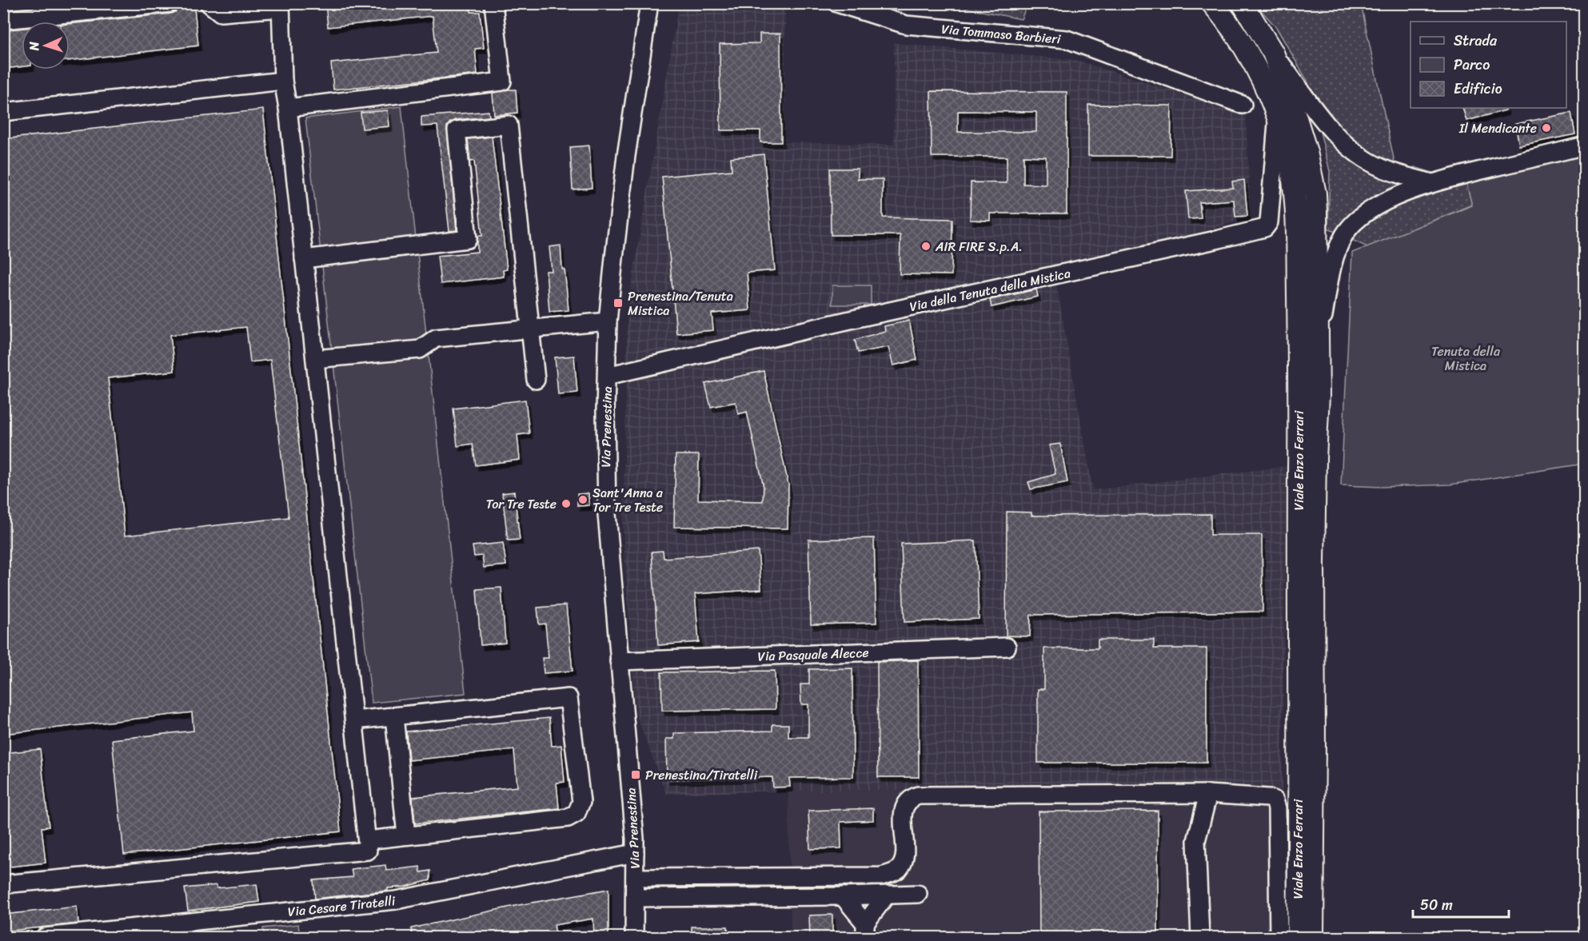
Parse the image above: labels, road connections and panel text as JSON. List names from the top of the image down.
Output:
{
  "streets": {
    "main road": ["Viale Enzo Ferrari"],
    "street": [
      "Via Tommaso Barbieri",
      "Via della Tenuta della Mistica",
      "Via Prenestina",
      "Via Pasquale Alecce",
      "Via Cesare Tiratelli"
    ]
  },
  "crossings": [
    ["Via della Tenuta della Mistica", "Via Prenestina"],
    ["Via della Tenuta della Mistica", "Viale Enzo Ferrari"],
    ["Via Prenestina", "Via Pasquale Alecce"],
    ["Via Prenestina", "Via Cesare Tiratelli"]
  ],
  "parks": ["Tenuta della Mistica"],
  "places": {
    "other": [
      "Il Mendicante",
      "AIR FIRE S.p.A.",
      "Sant'Anna a Tor Tre Teste",
      "Tor Tre Teste"
    ],
    "transit": ["Prenestina/Tenuta Mistica", "Prenestina/Tiratelli"]
  },
  "legend": ["Strada", "Parco", "Edificio"],
  "scale_bar": "50 m",
  "north": "left"
}
